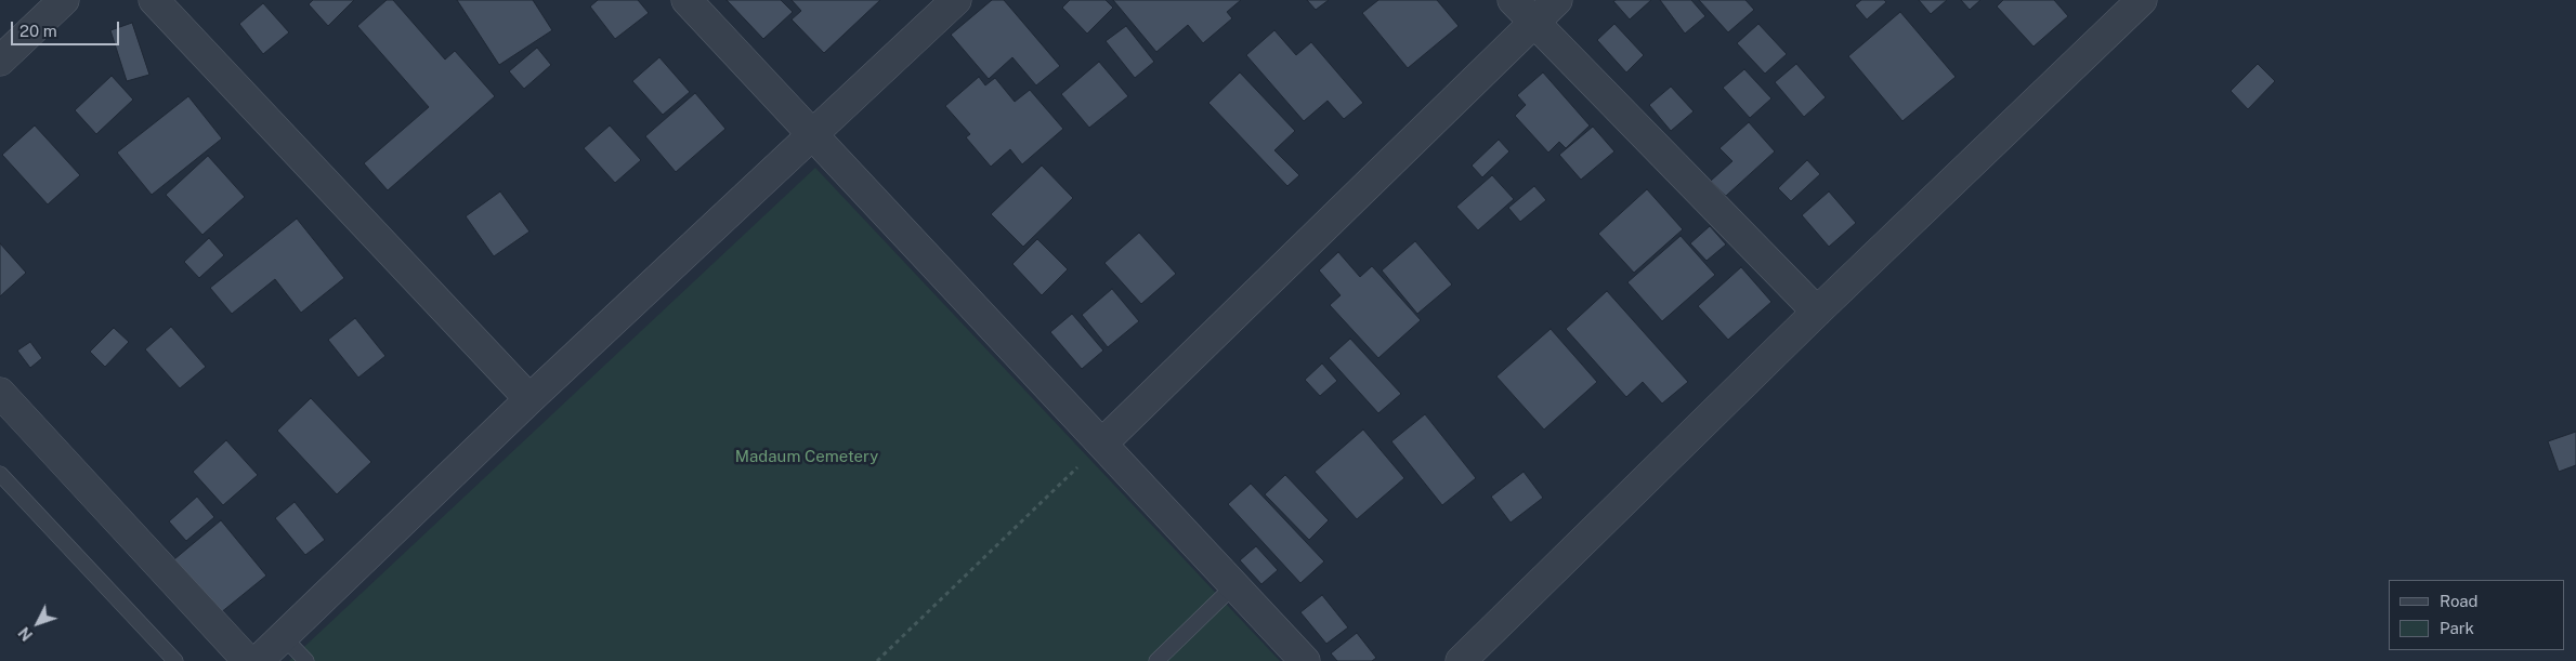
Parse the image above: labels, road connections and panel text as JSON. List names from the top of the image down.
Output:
{
  "parks": ["Madaum Cemetery"],
  "legend": ["Road", "Park"],
  "scale_bar": "20 m",
  "north": "bottom left"
}
